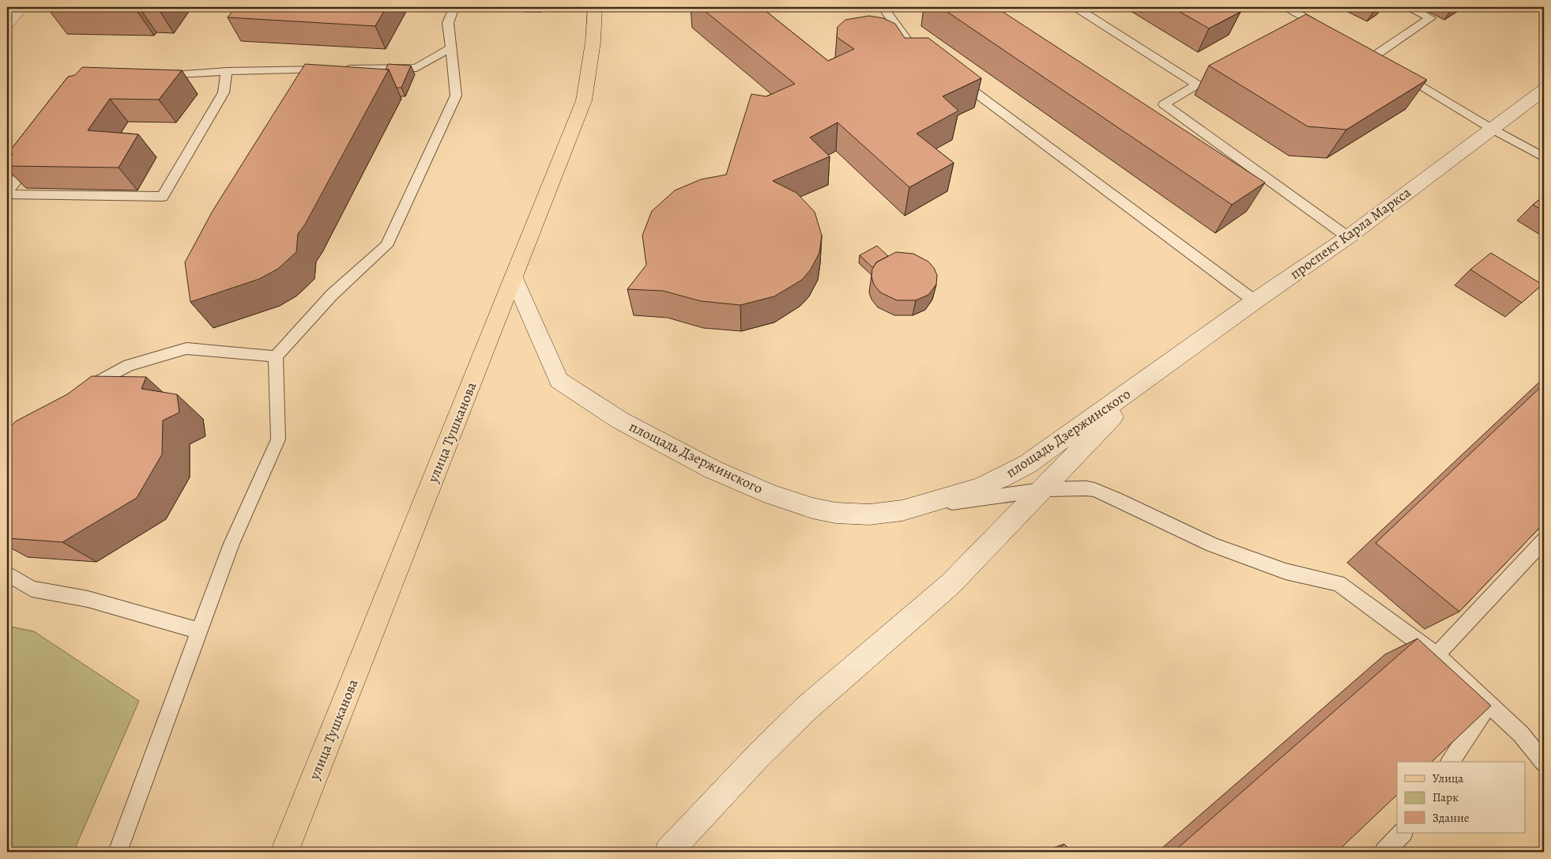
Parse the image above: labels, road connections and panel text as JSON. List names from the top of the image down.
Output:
{
  "streets": {
    "main road": ["проспект Карла Маркса", "улица Тушканова", "площадь Дзержинского"]
  },
  "crossings": [
    ["проспект Карла Маркса", "площадь Дзержинского"],
    ["улица Тушканова", "площадь Дзержинского"]
  ],
  "legend": ["Улица", "Парк", "Здание"]
}
